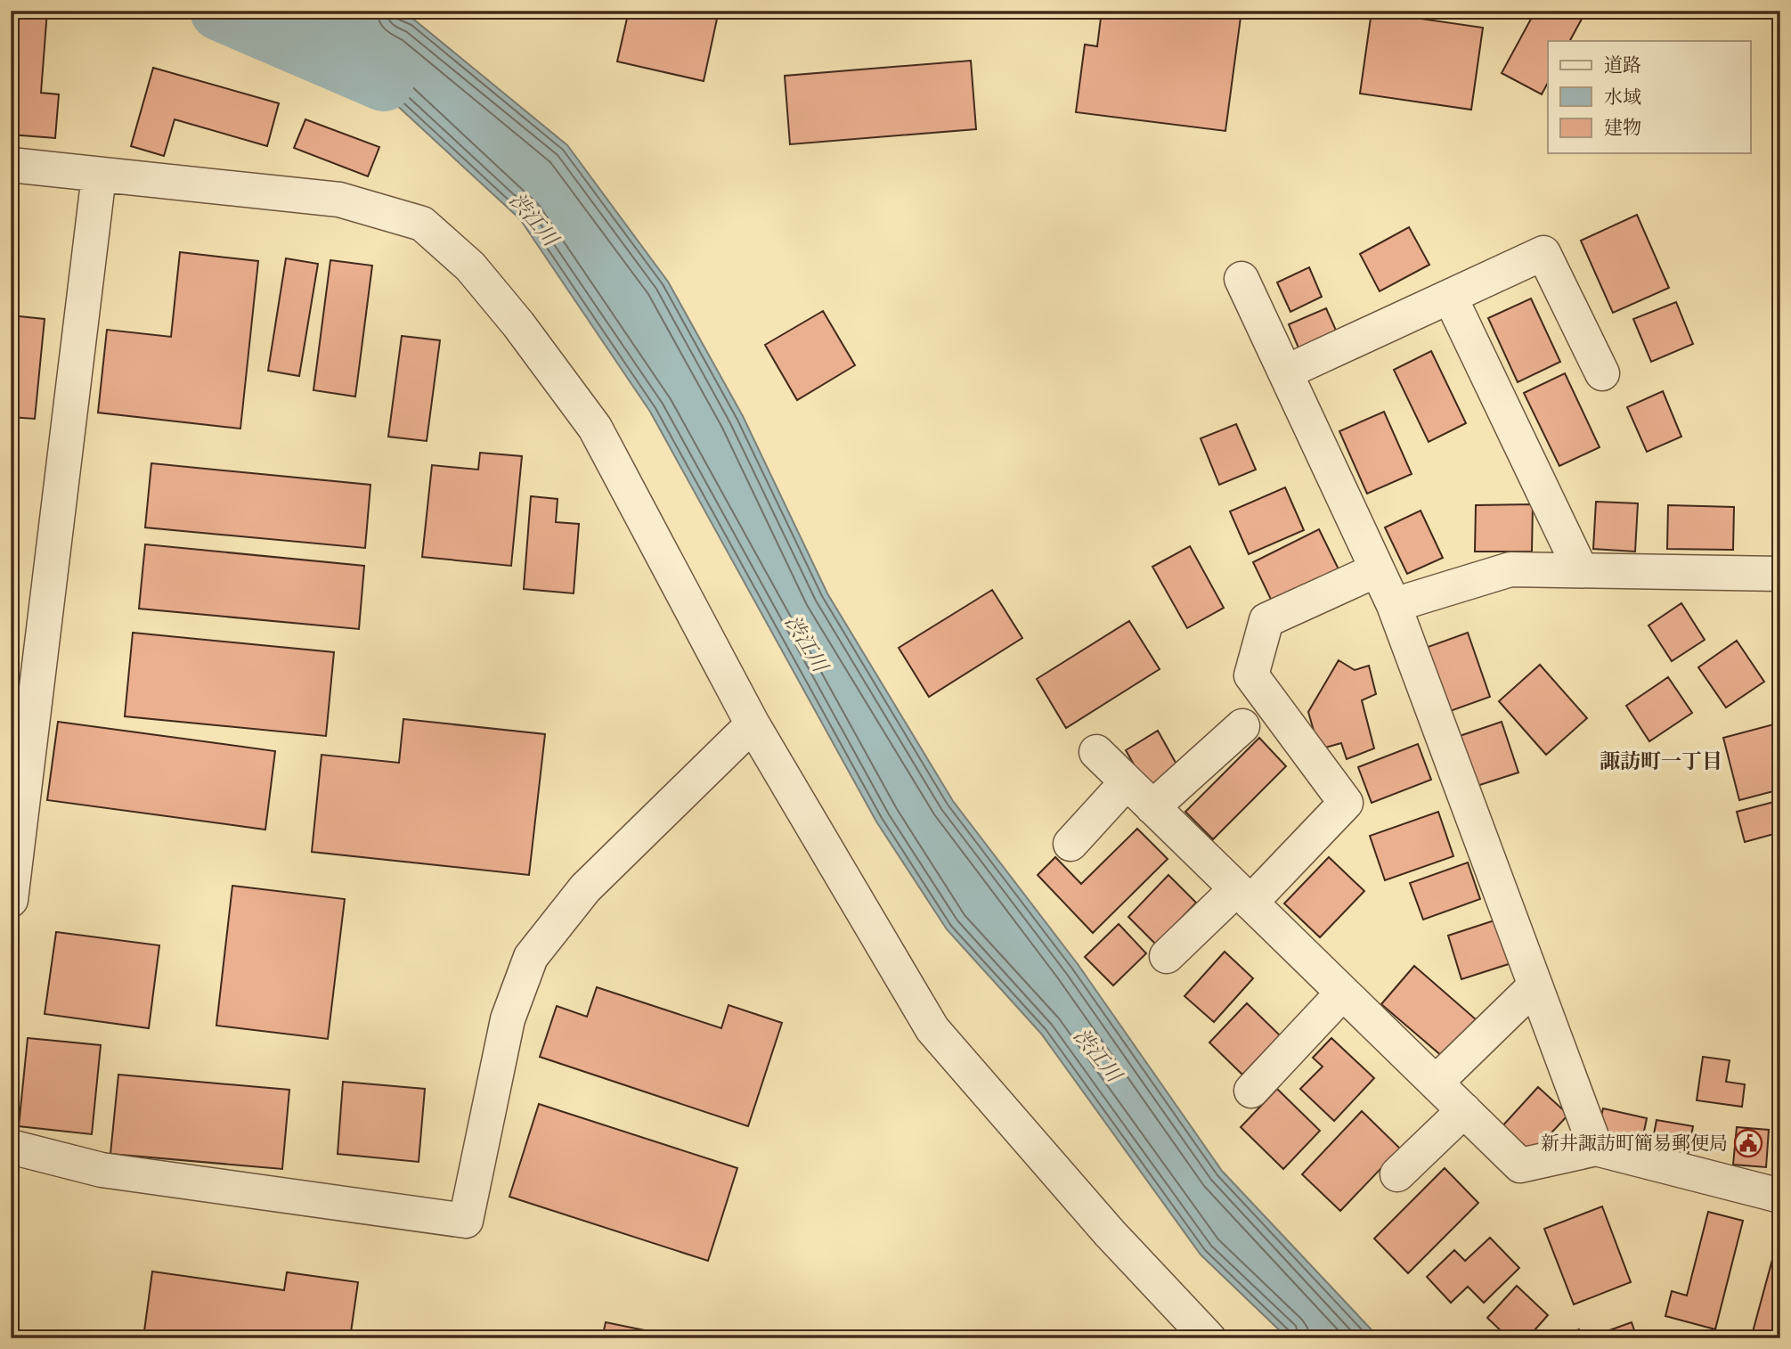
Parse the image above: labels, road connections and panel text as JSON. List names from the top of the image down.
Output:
{
  "districts": ["諏訪町一丁目"],
  "water": ["渋江川"],
  "places": {
    "public building": ["新井諏訪町簡易郵便局"]
  },
  "legend": ["道路", "水域", "建物"]
}
